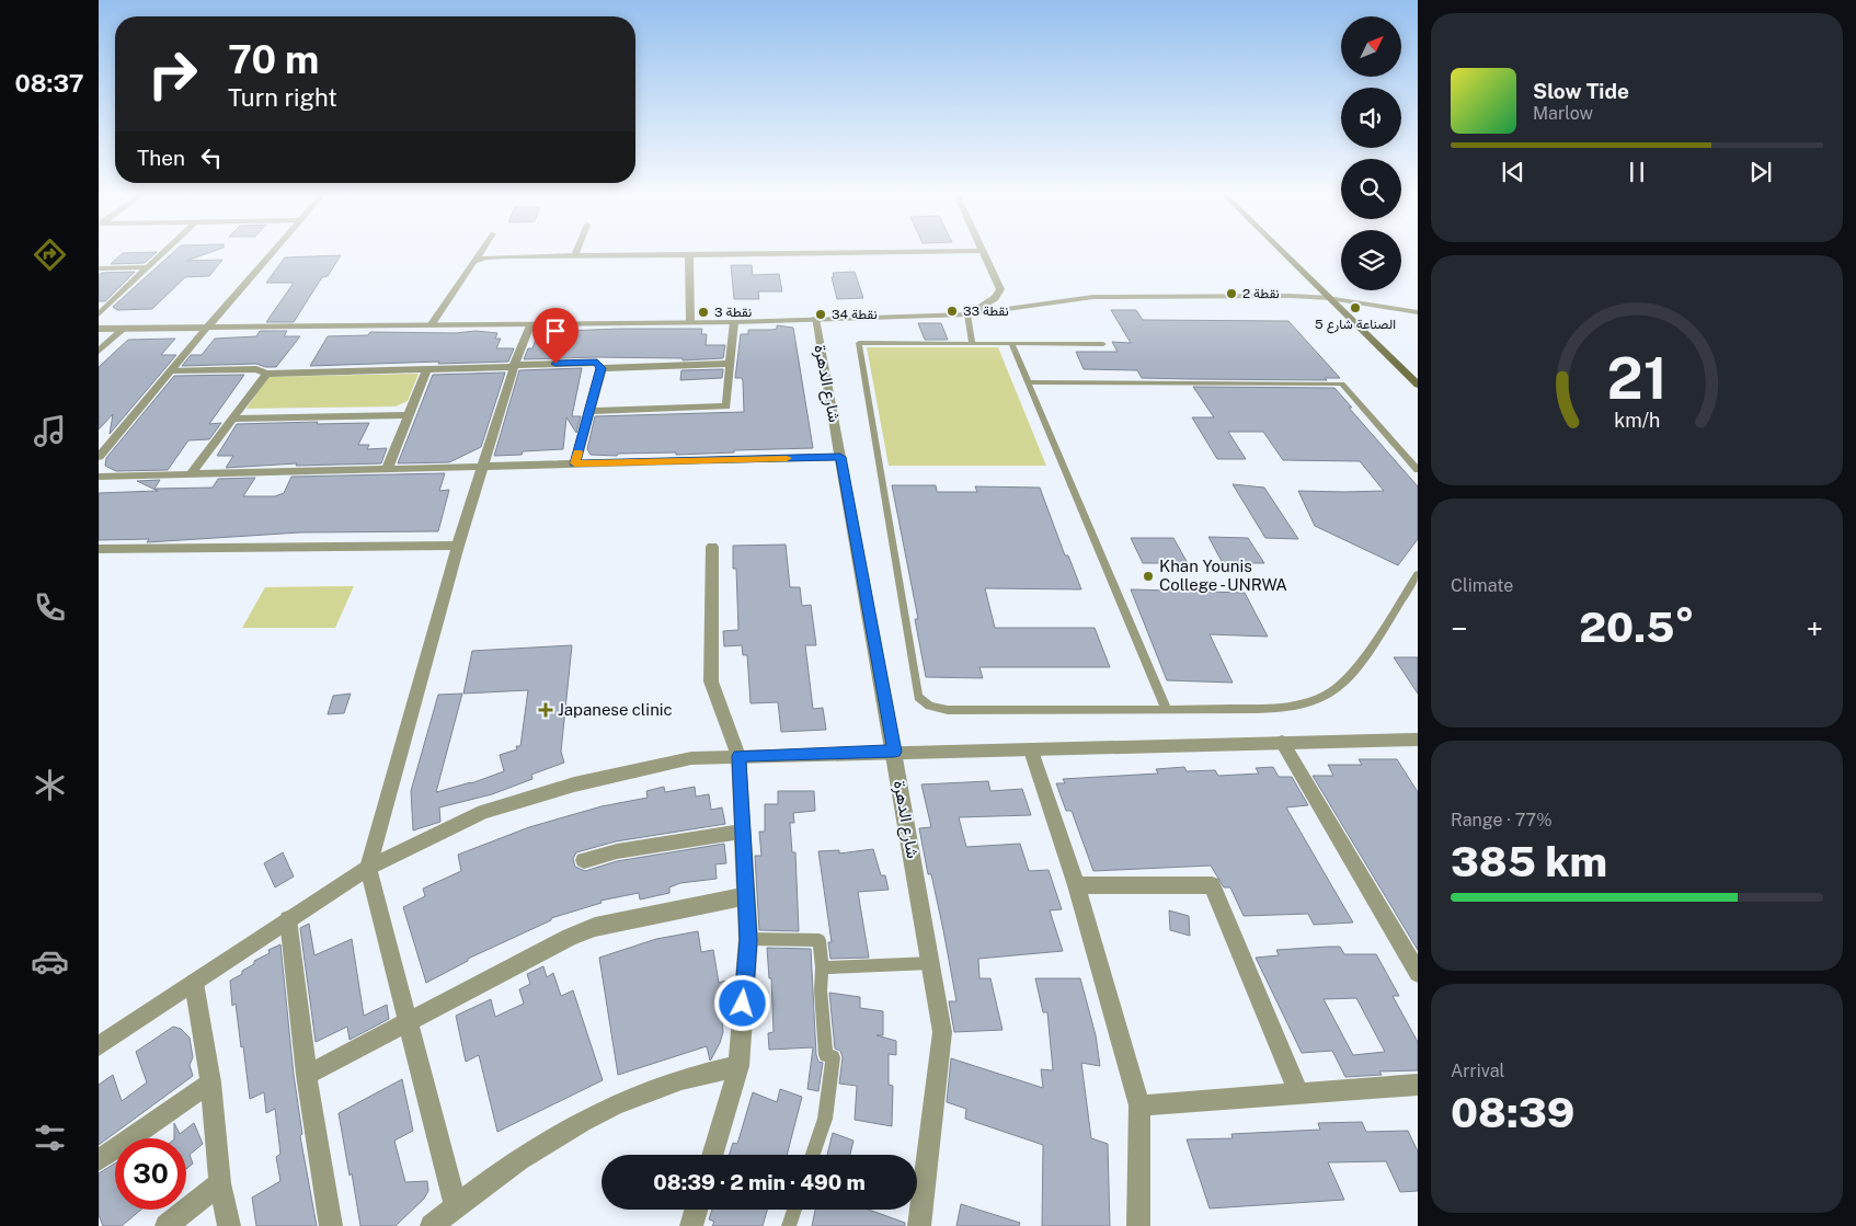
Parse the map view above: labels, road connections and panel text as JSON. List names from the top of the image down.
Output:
{
  "streets": {
    "street": ["شارع الدهرة"]
  },
  "places": {
    "other": [
      "نقطة 2",
      "الصناعة شارع 5",
      "نقطة 33",
      "نقطة 3",
      "نقطة 34",
      "Khan Younis College - UNRWA"
    ],
    "health": ["Japanese clinic"]
  },
  "north": "top right",
  "page": {
    "tabs": "08:37",
    "turn": ["70 m", "Turn right"],
    "song": ["Slow Tide", "Marlow"],
    "then": "Then",
    "tile": [
      "Climate",
      ["Range · 77%", "385 km"],
      ["Arrival", "08:39"]
    ],
    "heat": ["−", "20.5°", "+"],
    "limit": "30",
    "trip": "08:39 · 2 min · 490 m",
    "gauge": ["21", "km/h"]
  }
}
